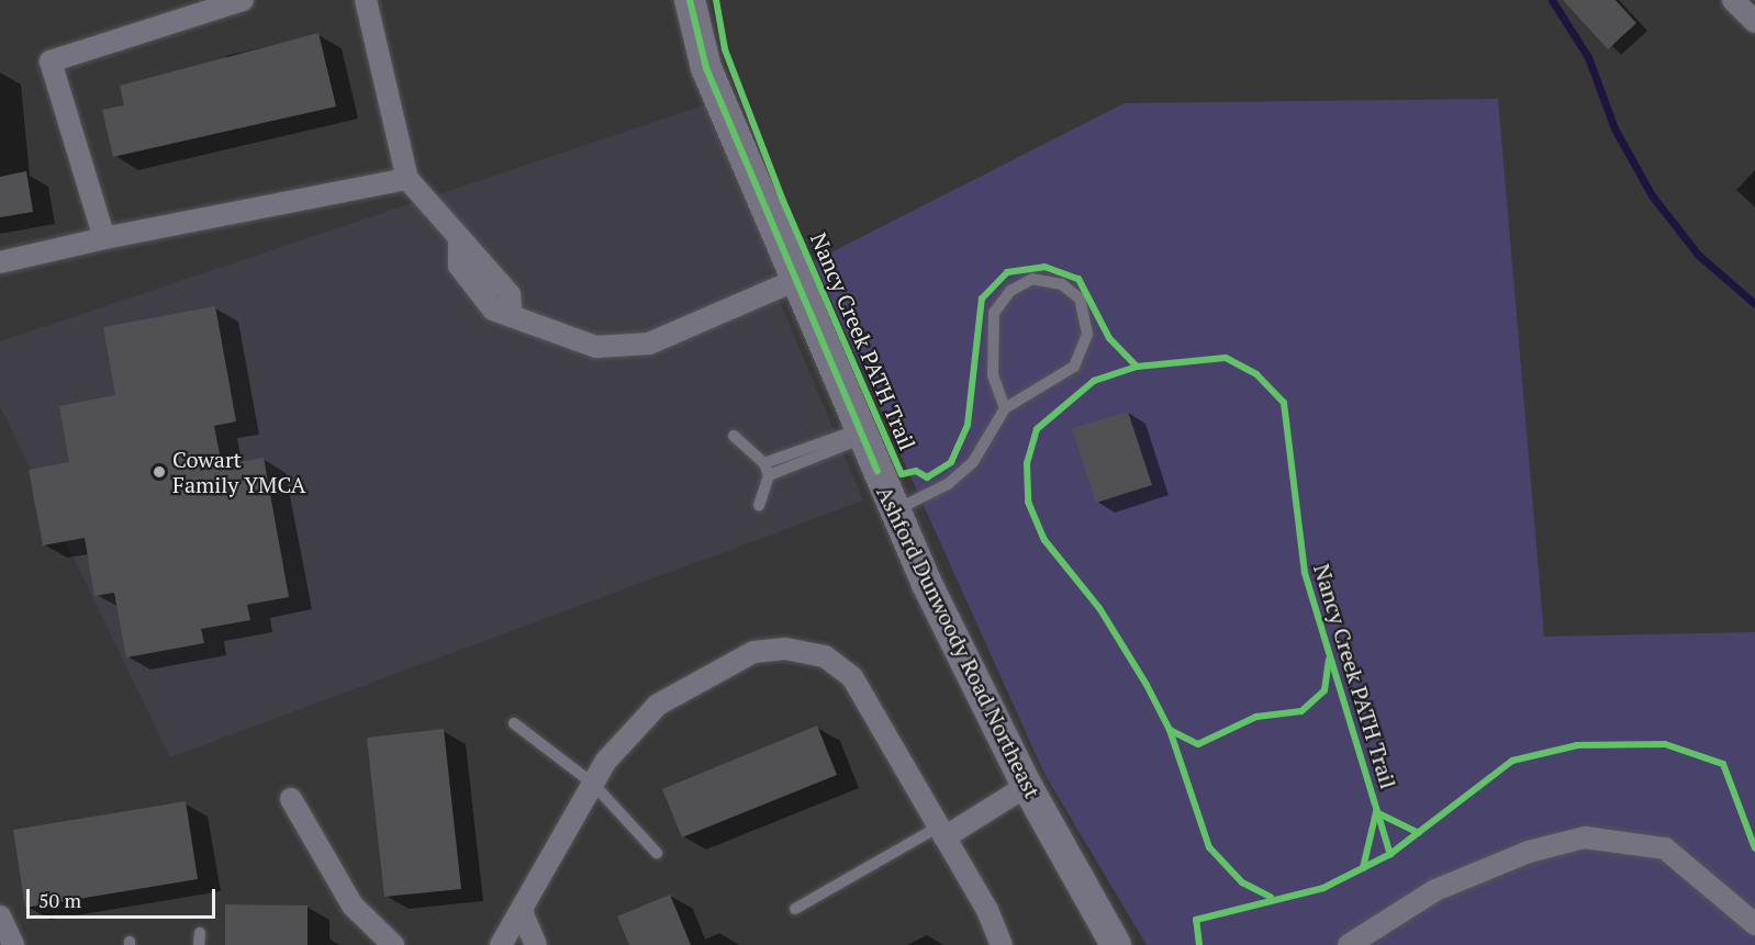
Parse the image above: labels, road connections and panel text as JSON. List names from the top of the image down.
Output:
{
  "streets": {
    "main road": ["Ashford Dunwoody Road Northeast"],
    "cycle path": ["Nancy Creek PATH Trail"]
  },
  "places": ["Cowart Family YMCA"],
  "scale_bar": "50 m"
}
